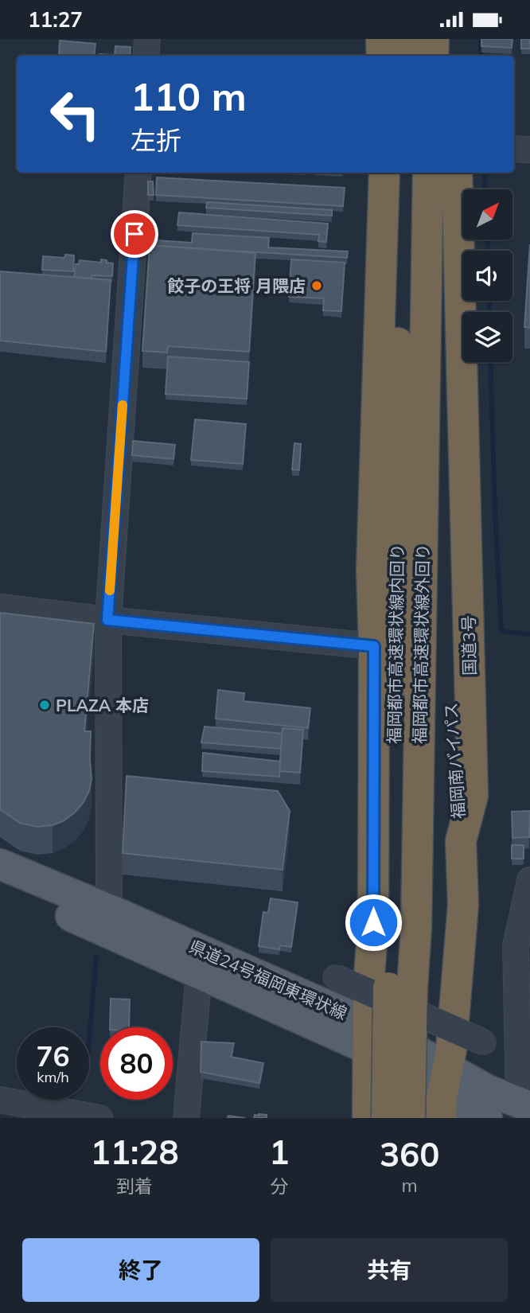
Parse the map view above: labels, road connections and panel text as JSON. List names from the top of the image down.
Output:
{
  "streets": {
    "highway": [
      "福岡都市高速環状線内回り",
      "福岡都市高速環状線外回り",
      "国道3号",
      "福岡南バイパス"
    ],
    "main road": ["県道24号福岡東環状線"]
  },
  "crossings": [
    ["国道3号", "福岡南バイパス"],
    ["国道3号", "県道24号福岡東環状線"]
  ],
  "places": ["餃子の王将 月隈店", "PLAZA 本店"],
  "north": "top right",
  "page": {
    "status": "11:27",
    "turn": ["110 m", "左折"],
    "speed": "76 km/h",
    "limit": "80",
    "eta": [
      "11:28",
      "到着",
      "1",
      "分",
      "360",
      "m"
    ],
    "buttons": ["終了", "共有"]
  }
}
